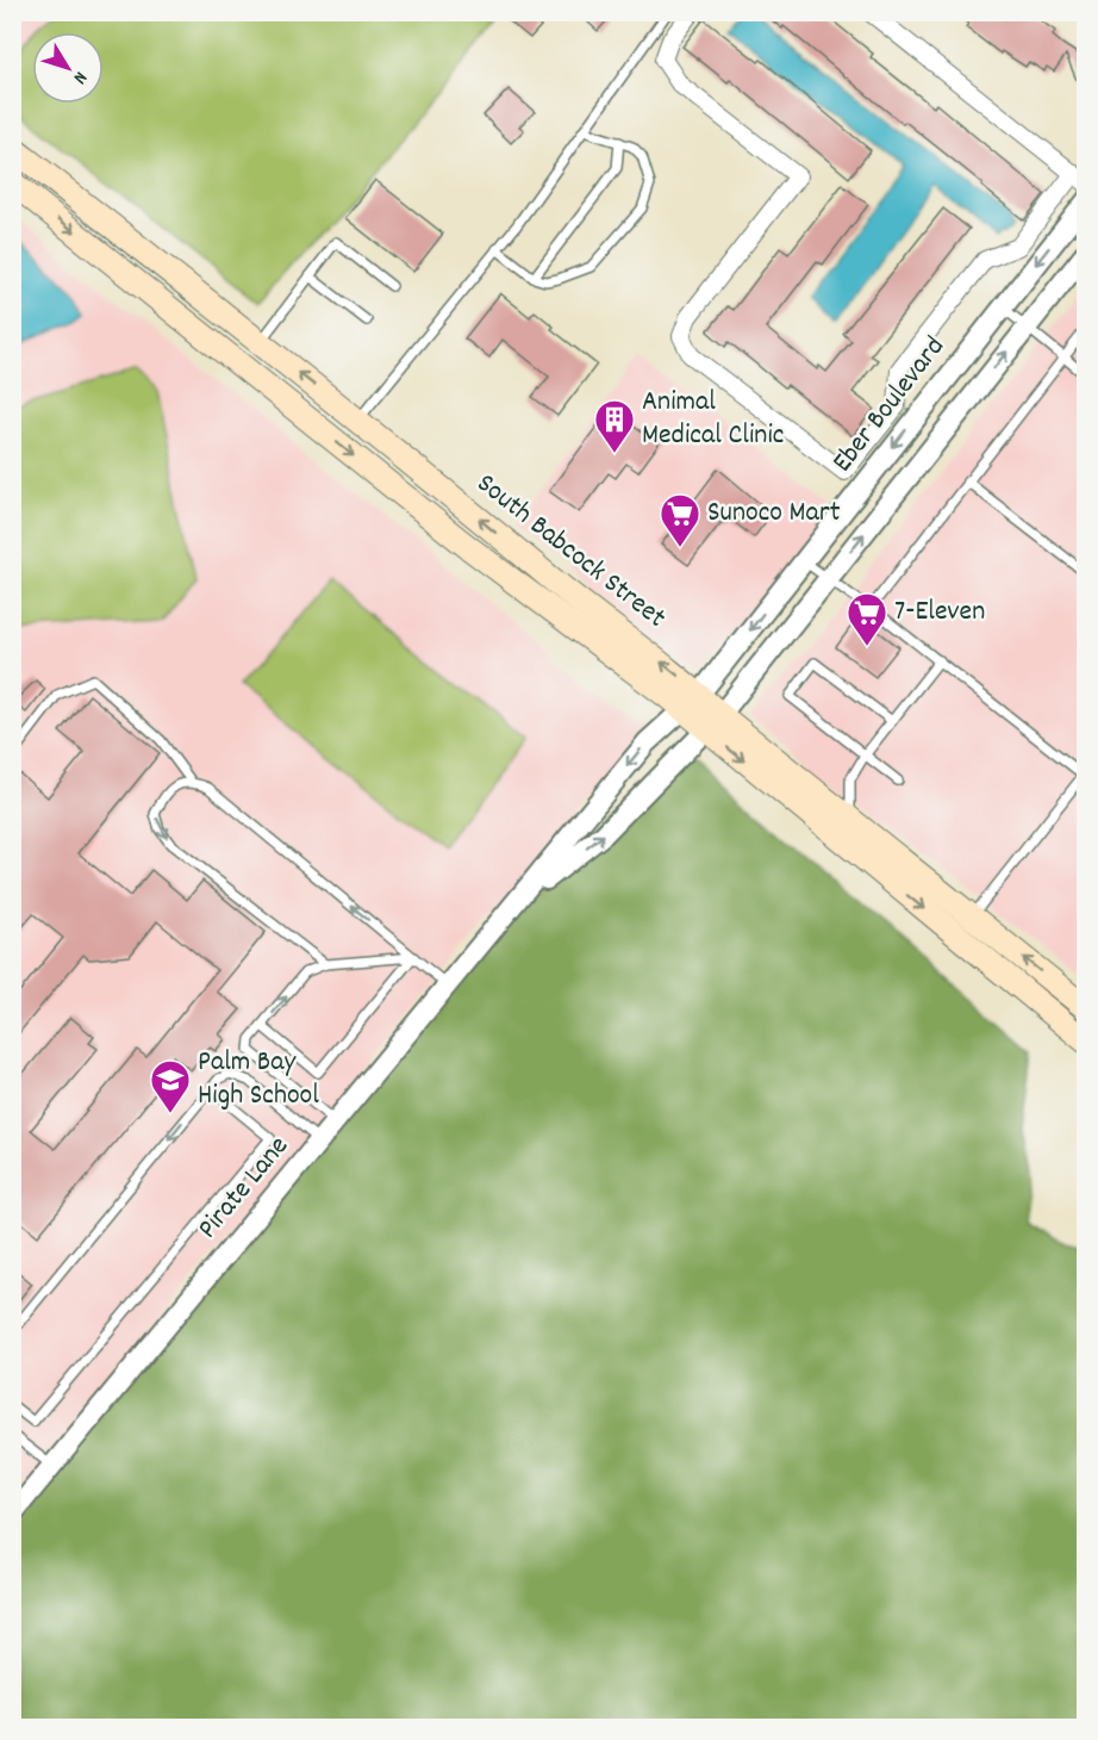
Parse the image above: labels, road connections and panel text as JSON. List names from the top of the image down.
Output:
{
  "streets": {
    "main road": ["South Babcock Street"],
    "street": ["Eber Boulevard", "Pirate Lane"]
  },
  "crossings": [
    ["Eber Boulevard", "South Babcock Street"],
    ["Eber Boulevard", "Pirate Lane"],
    ["South Babcock Street", "Pirate Lane"]
  ],
  "places": {
    "building": ["Animal Medical Clinic"],
    "supermarket": ["Sunoco Mart", "7-Eleven"],
    "school or university": ["Palm Bay High School"]
  },
  "north": "bottom right"
}
